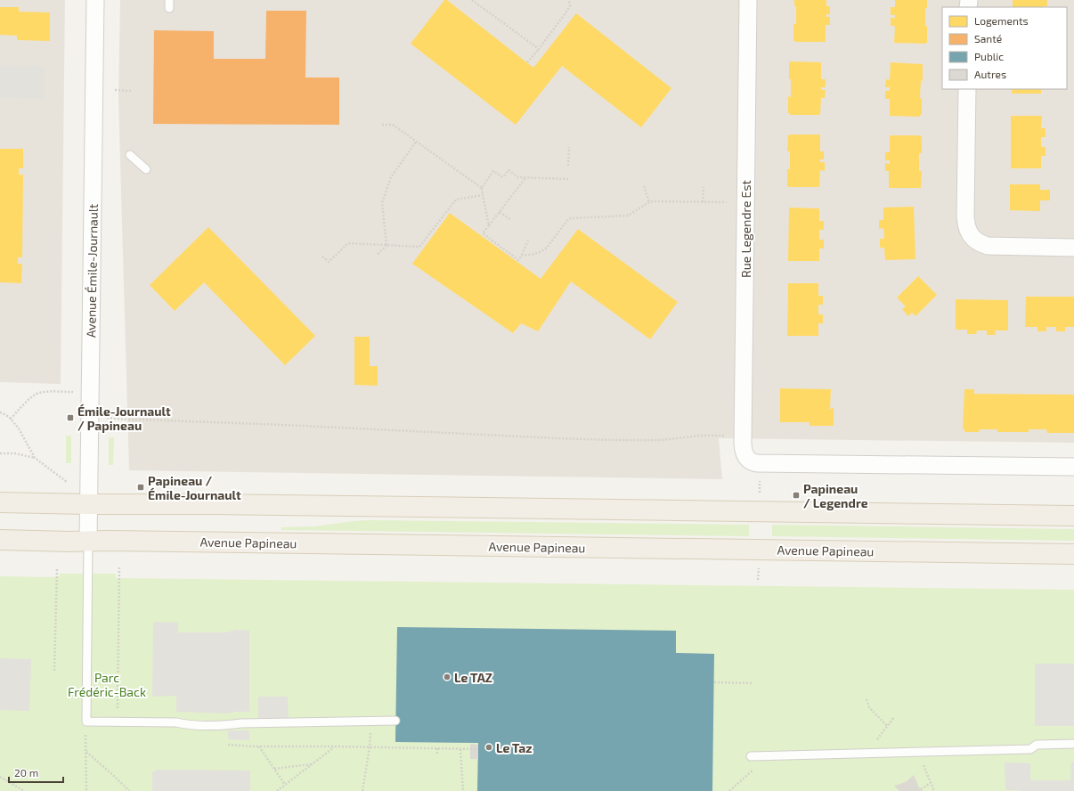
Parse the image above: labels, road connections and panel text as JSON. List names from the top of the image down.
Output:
{
  "streets": {
    "main road": ["Avenue Papineau"],
    "street": ["Rue Legendre Est", "Avenue Émile-Journault"]
  },
  "crossings": [
    ["Avenue Émile-Journault", "Avenue Papineau"]
  ],
  "parks": ["Parc Frédéric-Back"],
  "places": {
    "transit": ["Émile-Journault / Papineau", "Papineau / Émile-Journault", "Papineau / Legendre"],
    "other": ["Le TAZ", "Le Taz"]
  },
  "legend": [
    "Logements",
    "Santé",
    "Public",
    "Autres"
  ],
  "scale_bar": "20 m"
}
